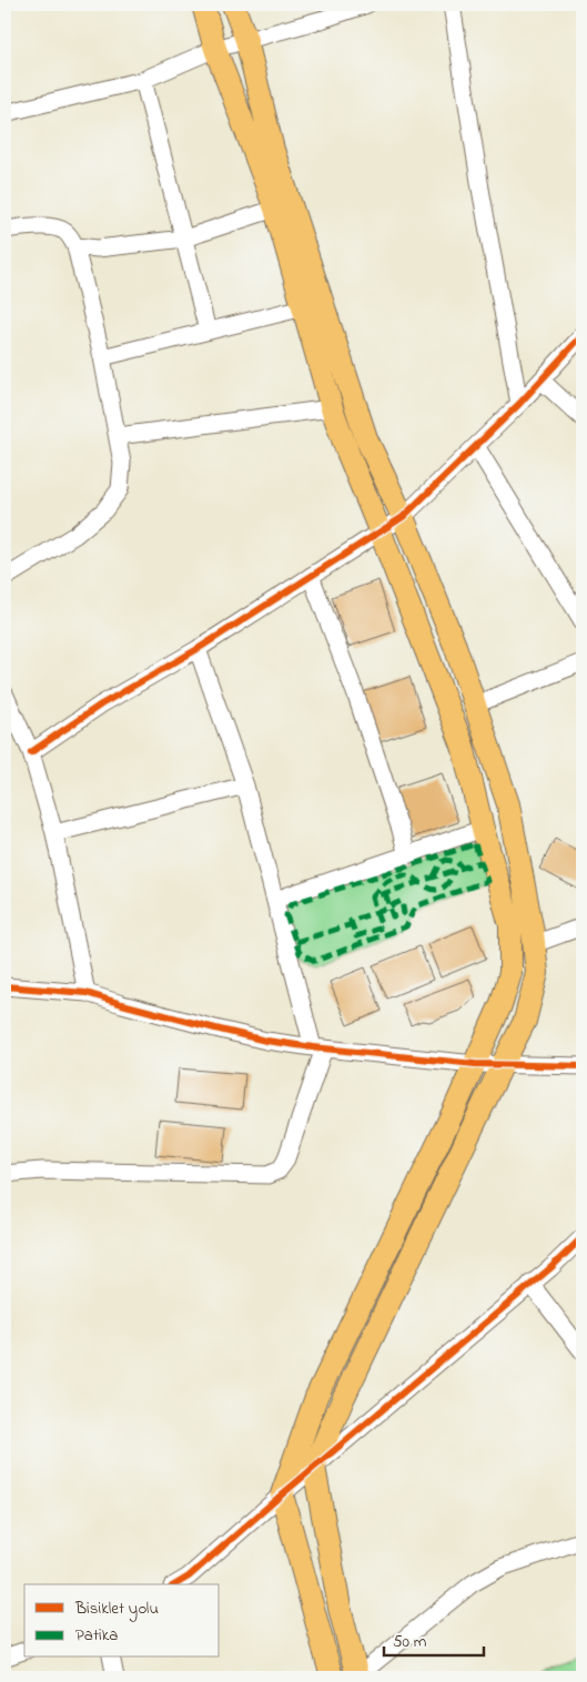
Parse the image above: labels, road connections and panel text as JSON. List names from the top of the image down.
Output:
{
  "legend": ["Bisiklet yolu", "Patika"],
  "scale_bar": "50 m"
}
